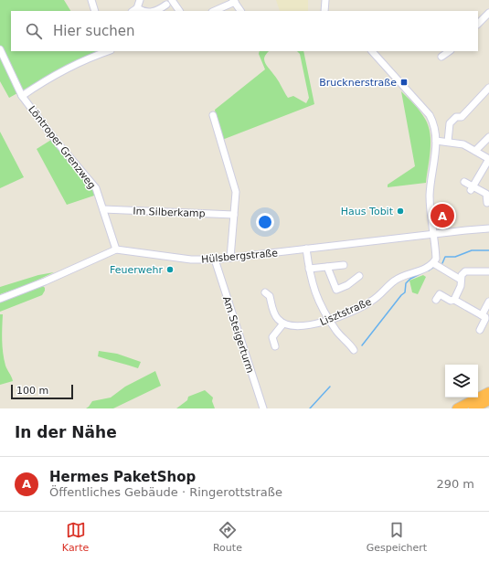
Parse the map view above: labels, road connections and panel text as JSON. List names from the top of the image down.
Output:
{
  "streets": {
    "street": [
      "Löntroper Grenzweg",
      "Im Silberkamp",
      "Hülsbergstraße",
      "Lisztstraße",
      "Am Steigerturm"
    ]
  },
  "crossings": [
    ["Löntroper Grenzweg", "Im Silberkamp"],
    ["Löntroper Grenzweg", "Hülsbergstraße"],
    ["Hülsbergstraße", "Am Steigerturm"]
  ],
  "places": {
    "transit": ["Brucknerstraße"],
    "other": ["Haus Tobit", "Feuerwehr"]
  },
  "scale_bar": "100 m",
  "page": {
    "search": "Hier suchen",
    "pins": "A",
    "scale": "100 m",
    "heading": "In der Nähe",
    "list": [
      {
        "mark": "A",
        "name": "Hermes PaketShop",
        "note": "Öffentliches Gebäude · Ringerottstraße",
        "value": "290 m"
      }
    ],
    "nav": ["Karte", "Route", "Gespeichert"]
  }
}
